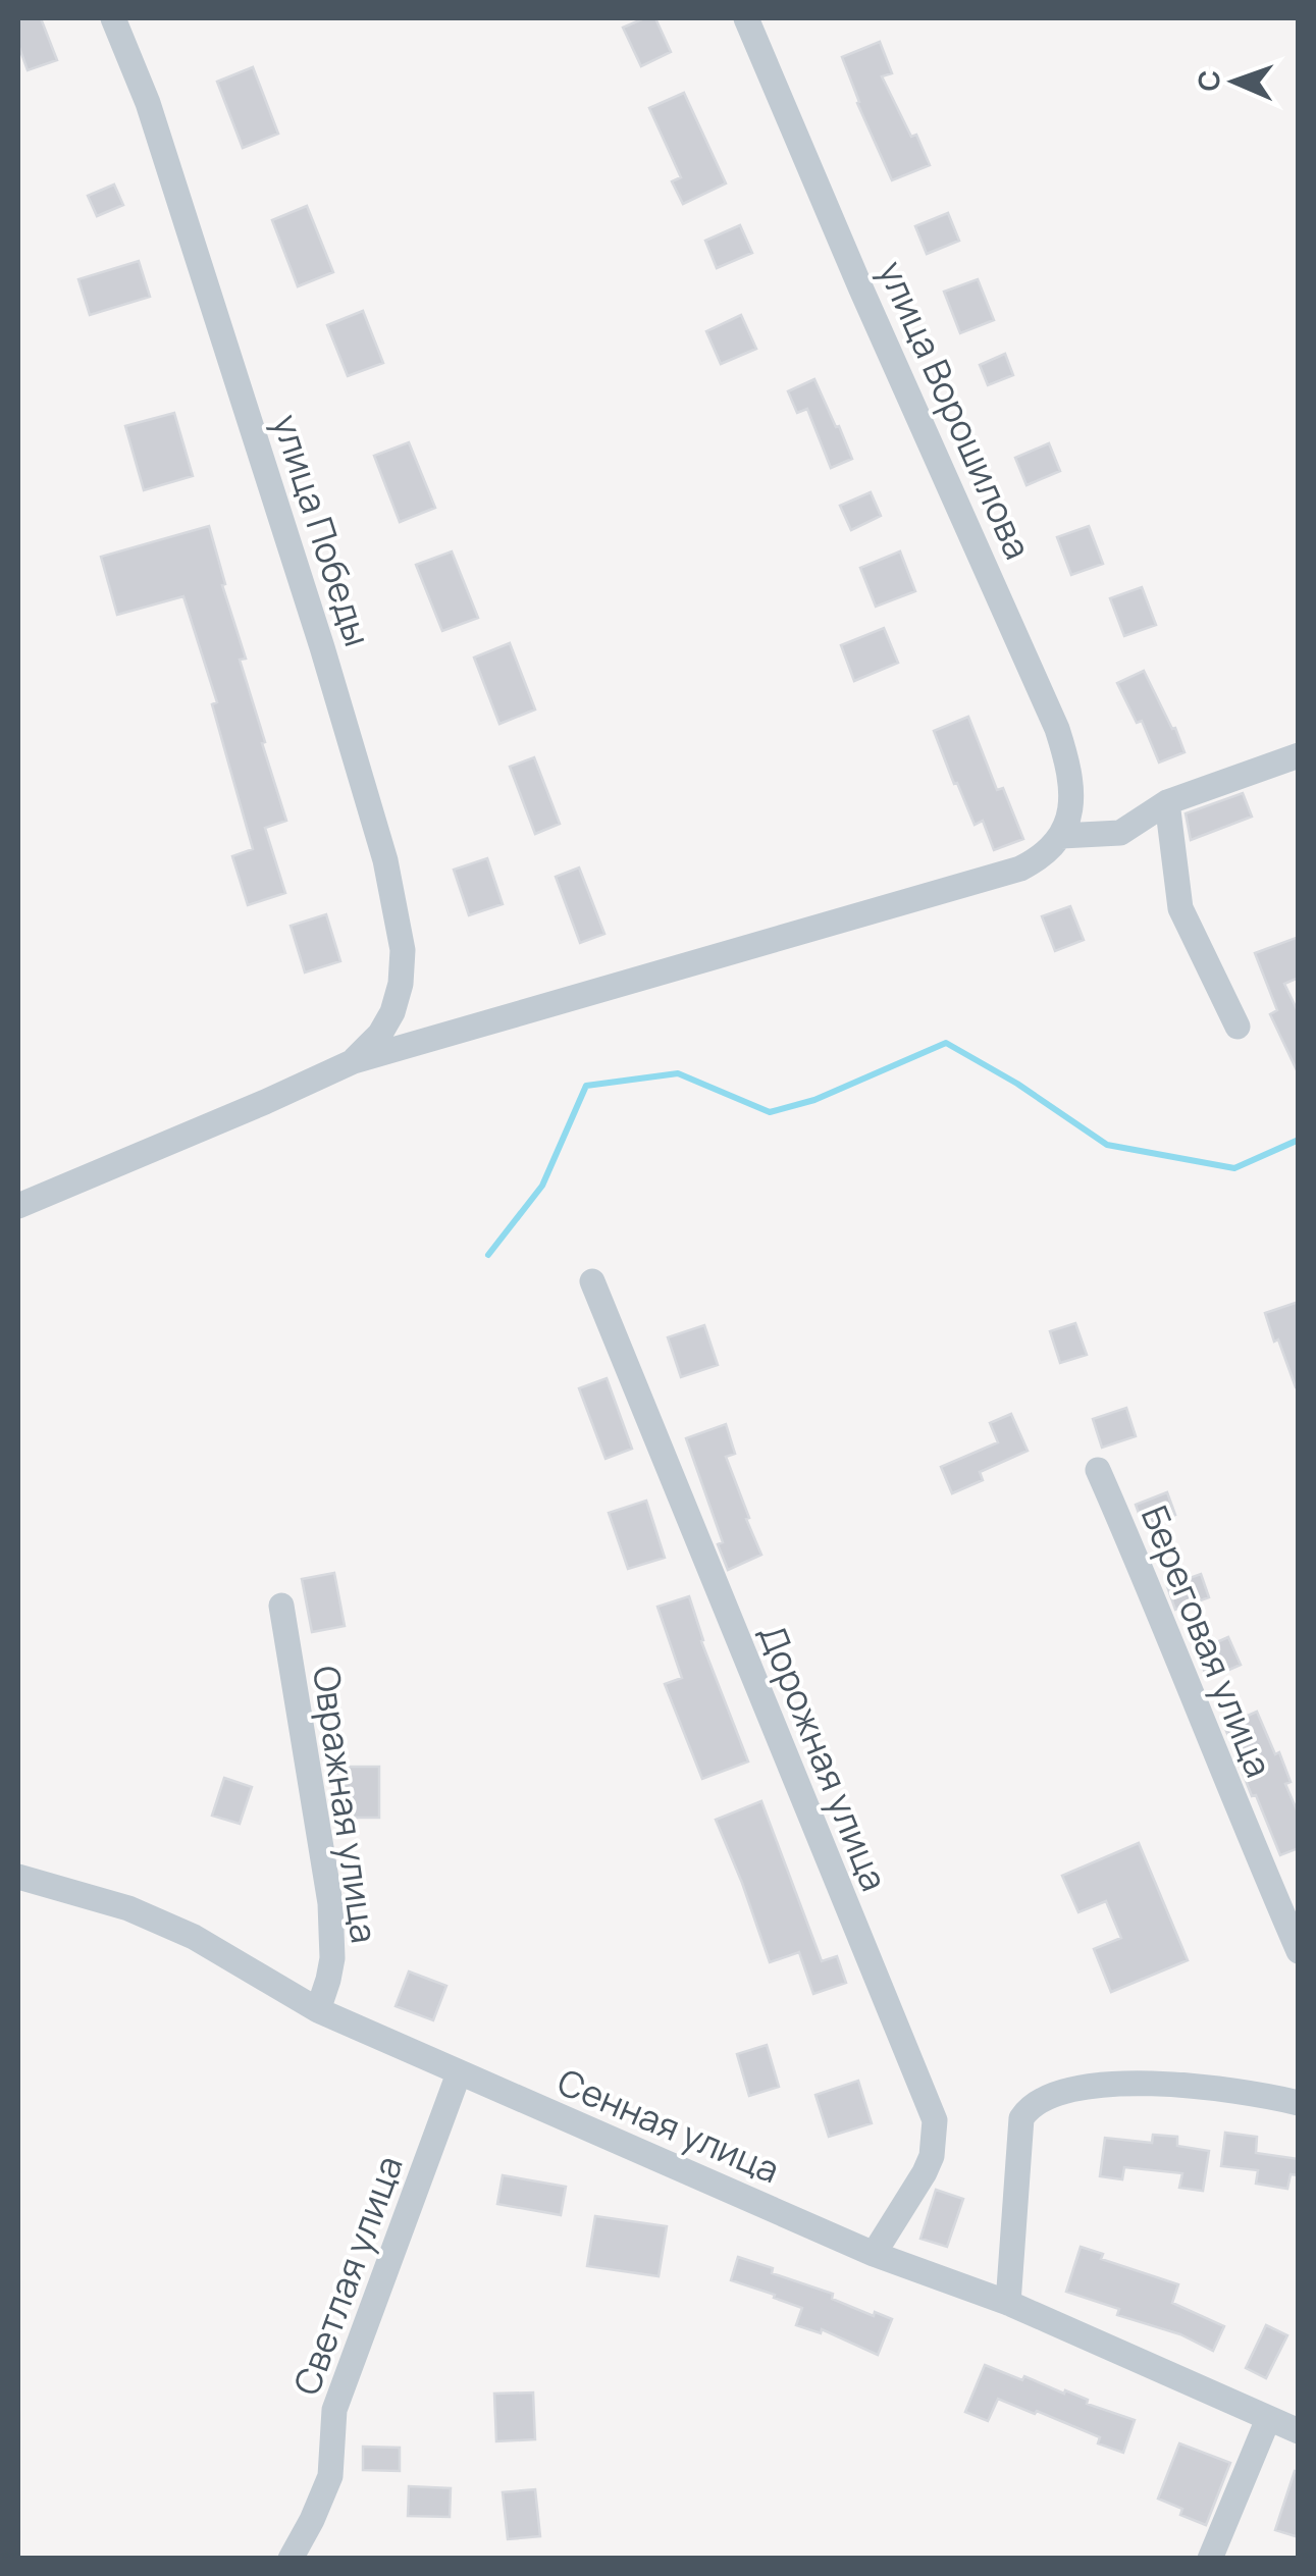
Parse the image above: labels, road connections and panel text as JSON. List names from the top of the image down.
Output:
{
  "streets": {
    "street": [
      "улица Ворошилова",
      "улица Победы",
      "Береговая улица",
      "Дорожная улица",
      "Овражная улица",
      "Сенная улица",
      "Светлая улица"
    ]
  },
  "crossings": [
    ["Дорожная улица", "Сенная улица"],
    ["Овражная улица", "Сенная улица"],
    ["Сенная улица", "Светлая улица"]
  ],
  "north": "left"
}
